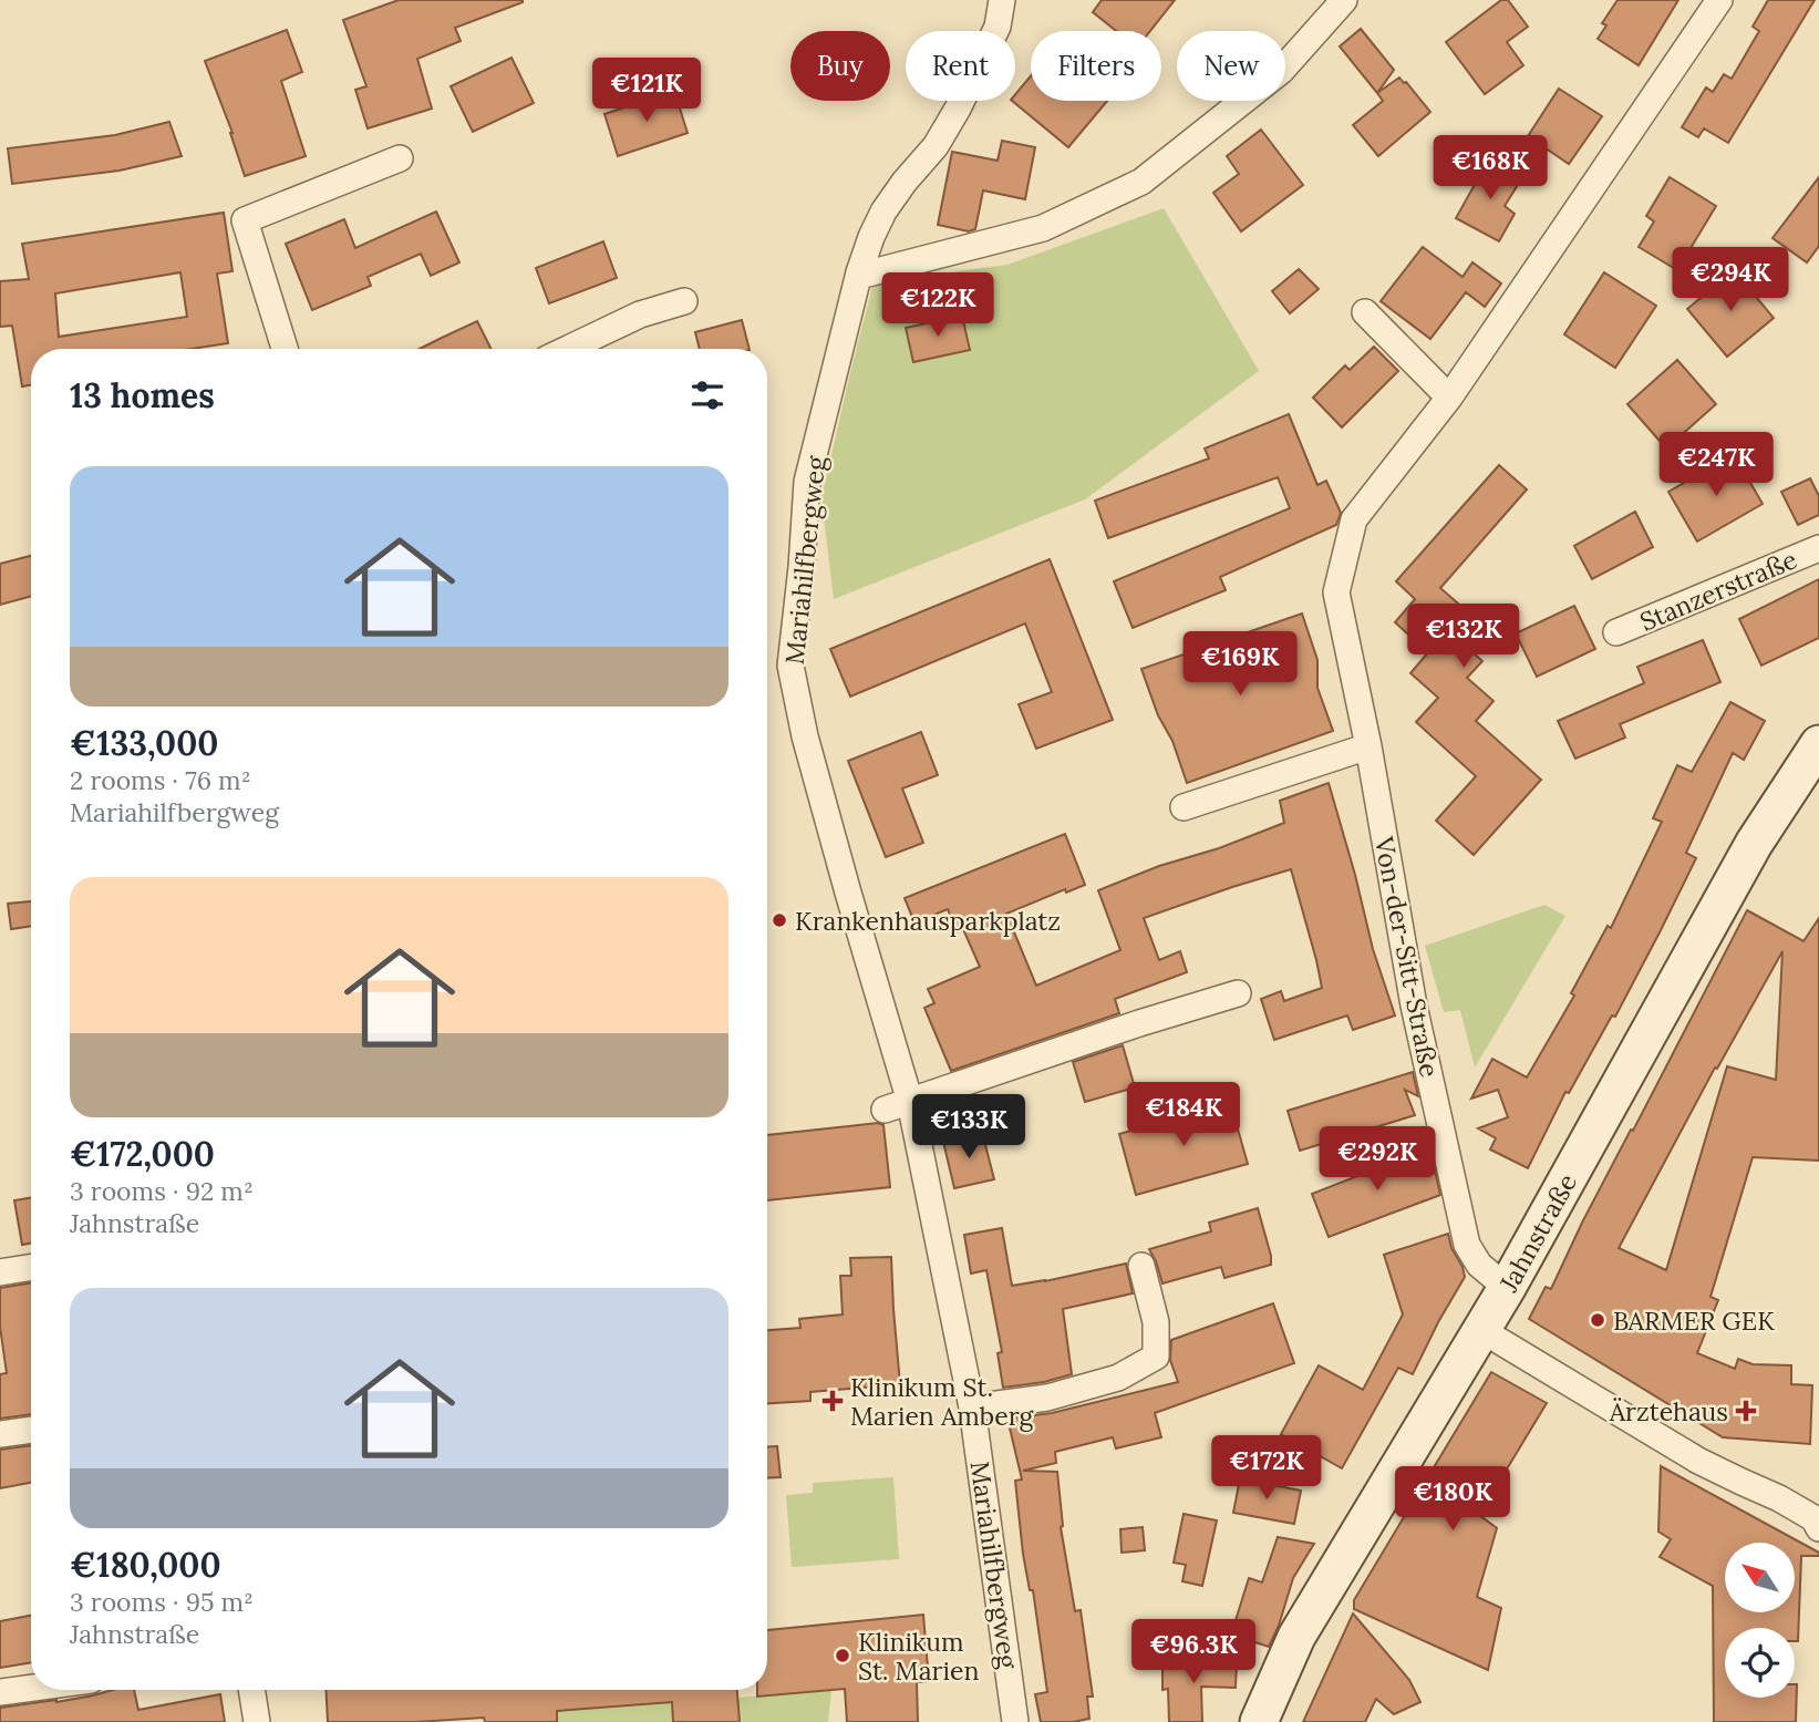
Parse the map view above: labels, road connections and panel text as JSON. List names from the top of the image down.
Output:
{
  "streets": {
    "street": [
      "Mariahilfbergweg",
      "Stanzerstraße",
      "Von-der-Sitt-Straße",
      "Jahnstraße"
    ]
  },
  "crossings": [
    ["Von-der-Sitt-Straße", "Jahnstraße"]
  ],
  "places": {
    "other": ["Krankenhausparkplatz", "BARMER GEK", "Klinikum St. Marien"],
    "health": ["Klinikum St. Marien Amberg", "Ärztehaus"]
  },
  "north": "top left",
  "page": {
    "chip": [
      "Buy",
      "Rent",
      "Filters",
      "New"
    ],
    "price": [
      "€121K",
      "€168K",
      "€294K",
      "€122K",
      "€247K",
      "€132K",
      "€169K",
      "€184K",
      "€133K",
      "€292K",
      "€172K",
      "€180K",
      "€96.3K"
    ],
    "heading": "13 homes",
    "list": [
      {
        "name": "€133,000",
        "note": "2 rooms · 76 m² · Mariahilfbergweg"
      },
      {
        "name": "€172,000",
        "note": "3 rooms · 92 m² · Jahnstraße"
      },
      {
        "name": "€180,000",
        "note": "3 rooms · 95 m² · Jahnstraße"
      }
    ]
  }
}
